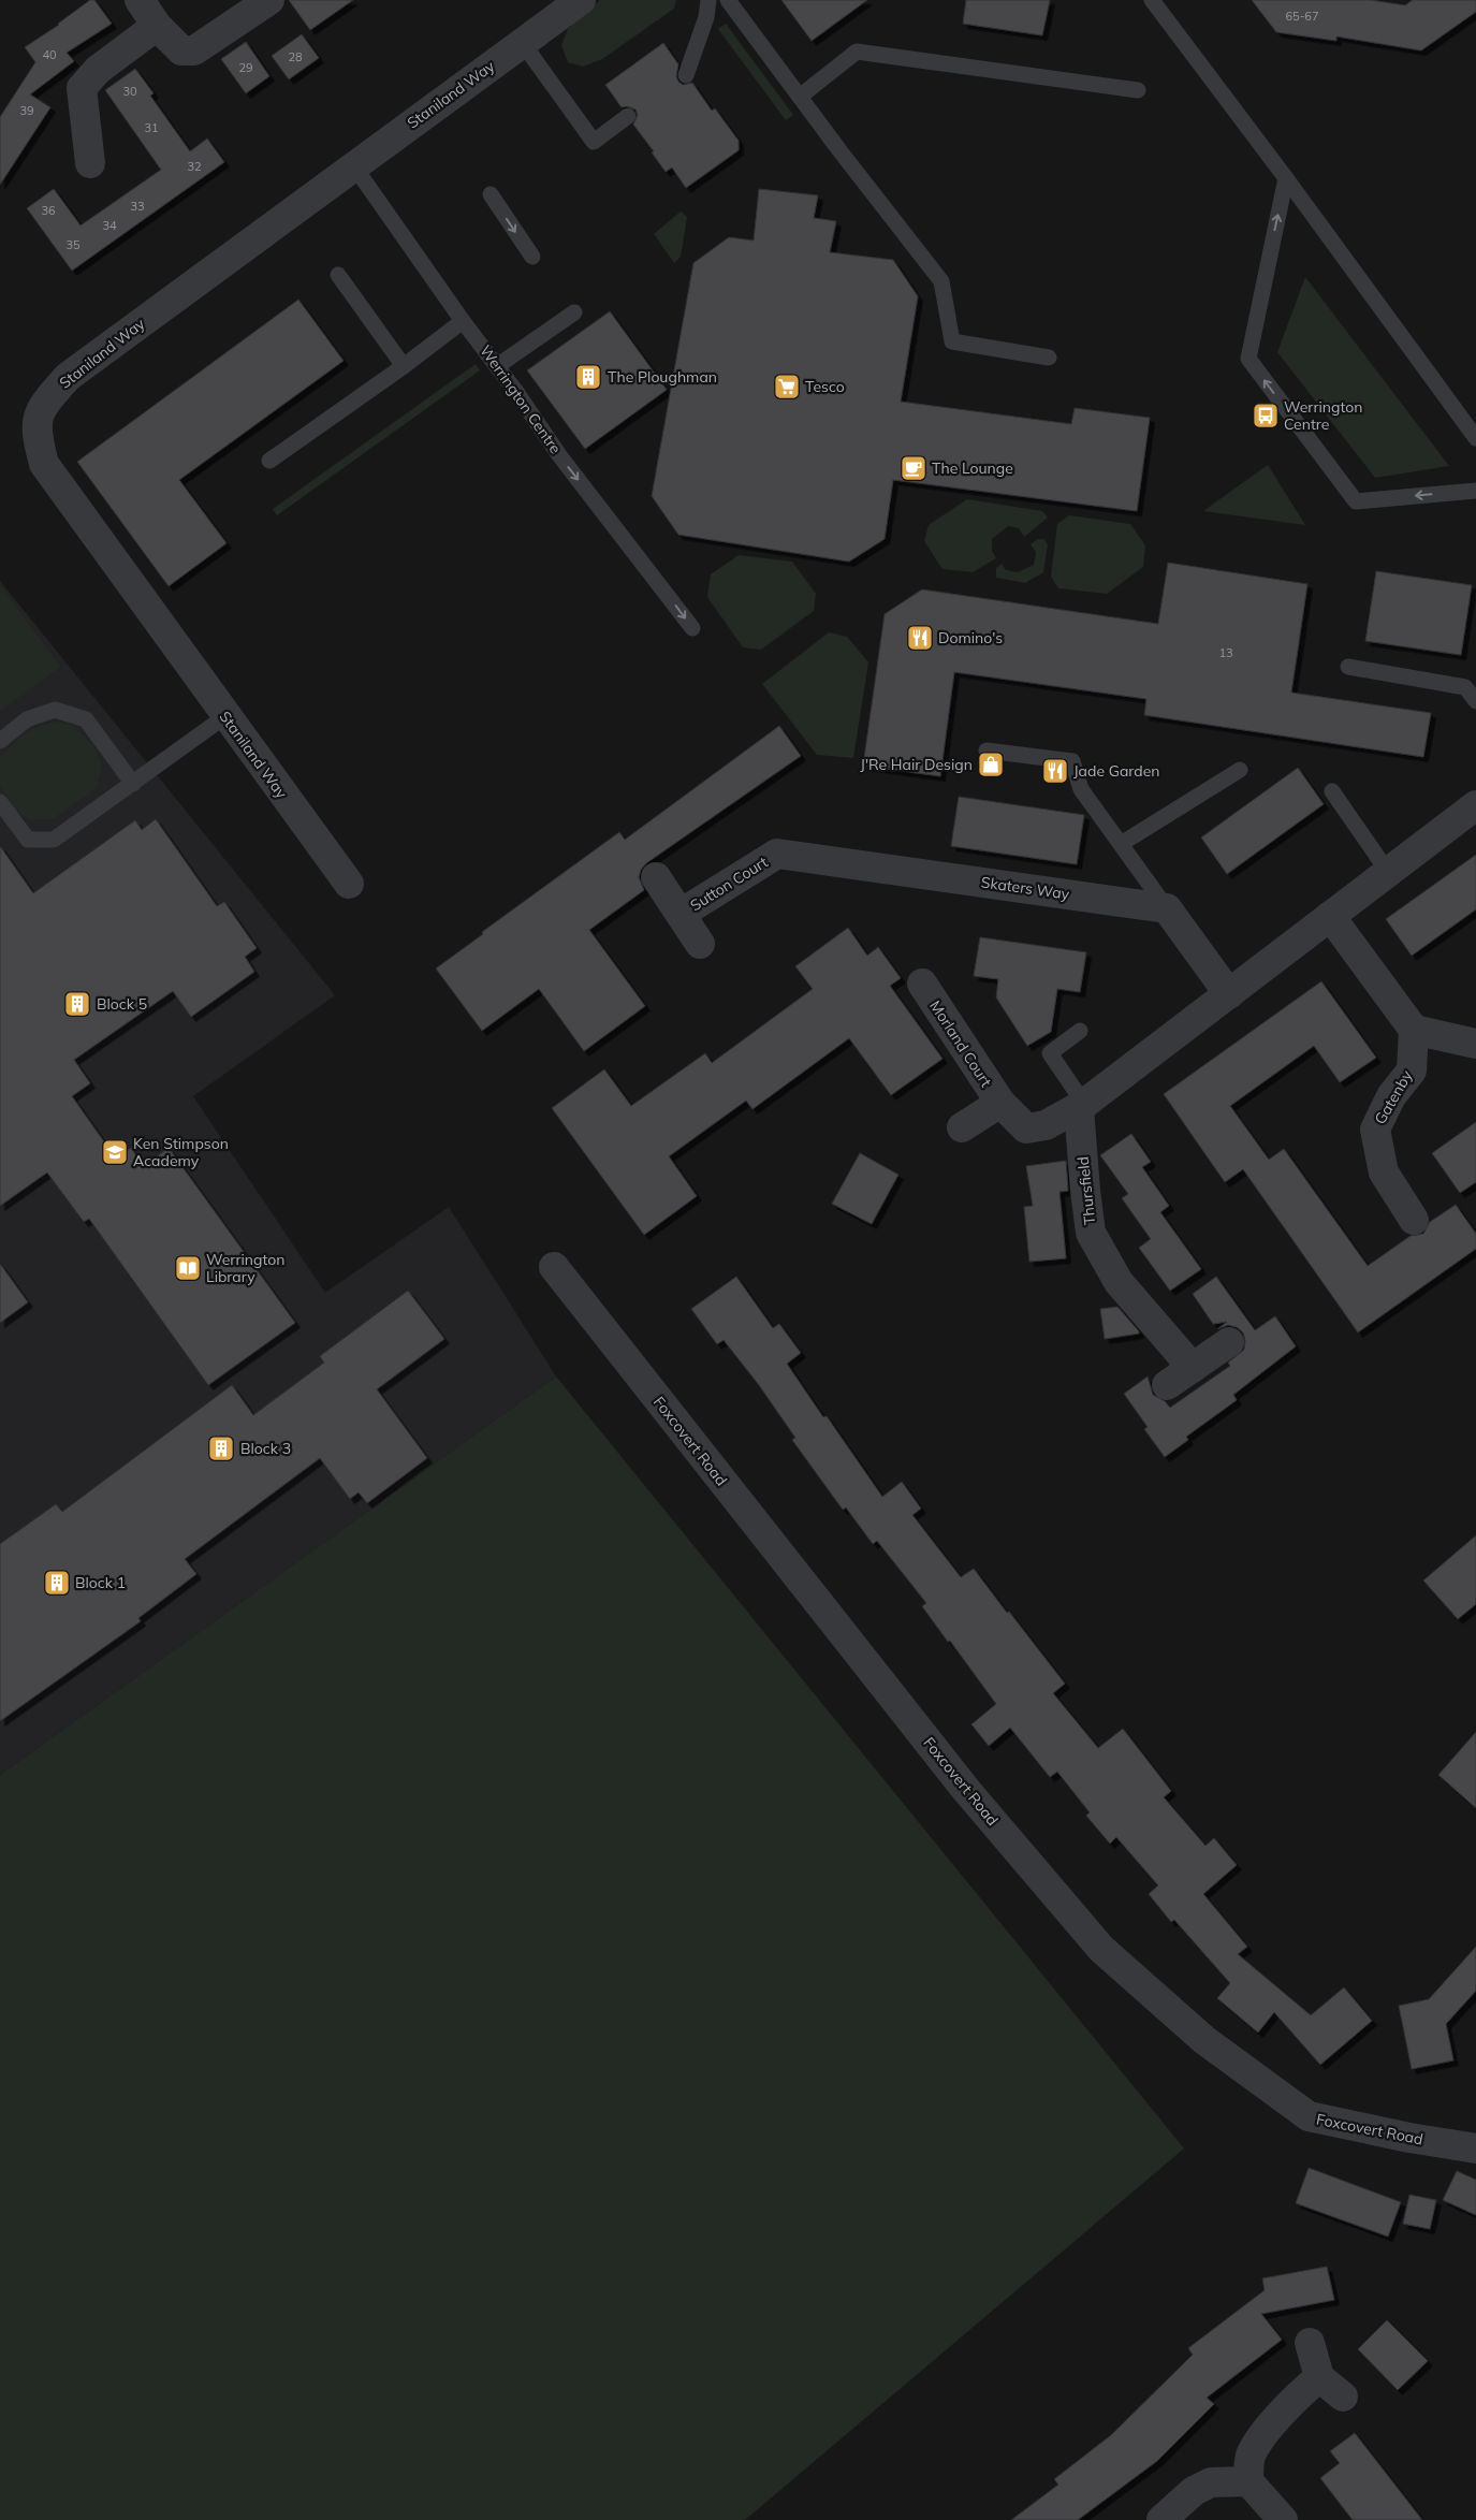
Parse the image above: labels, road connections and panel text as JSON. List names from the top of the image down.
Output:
{
  "streets": {
    "street": [
      "Staniland Way",
      "Sutton Court",
      "Skaters Way",
      "Morland Court",
      "Gatenby",
      "Thursfield",
      "Foxcovert Road"
    ],
    "lane": ["Werrington Centre"]
  },
  "crossings": [
    ["Staniland Way", "Werrington Centre"],
    ["Sutton Court", "Skaters Way"],
    ["Morland Court", "Thursfield"]
  ],
  "one_way": ["Werrington Centre"],
  "places": {
    "building": [
      "The Ploughman",
      "Block 5",
      "Block 3",
      "Block 1"
    ],
    "supermarket": ["Tesco"],
    "bus stop": ["Werrington Centre"],
    "cafe": ["The Lounge"],
    "restaurant": ["Domino's", "Jade Garden"],
    "shop": ["J'Re Hair Design"],
    "school or university": ["Ken Stimpson Academy"],
    "library": ["Werrington Library"]
  },
  "house_numbers": [
    "65-67",
    "40",
    "28",
    "29",
    "30",
    "39",
    "31",
    "32",
    "33",
    "36",
    "34",
    "35",
    "13"
  ]
}
